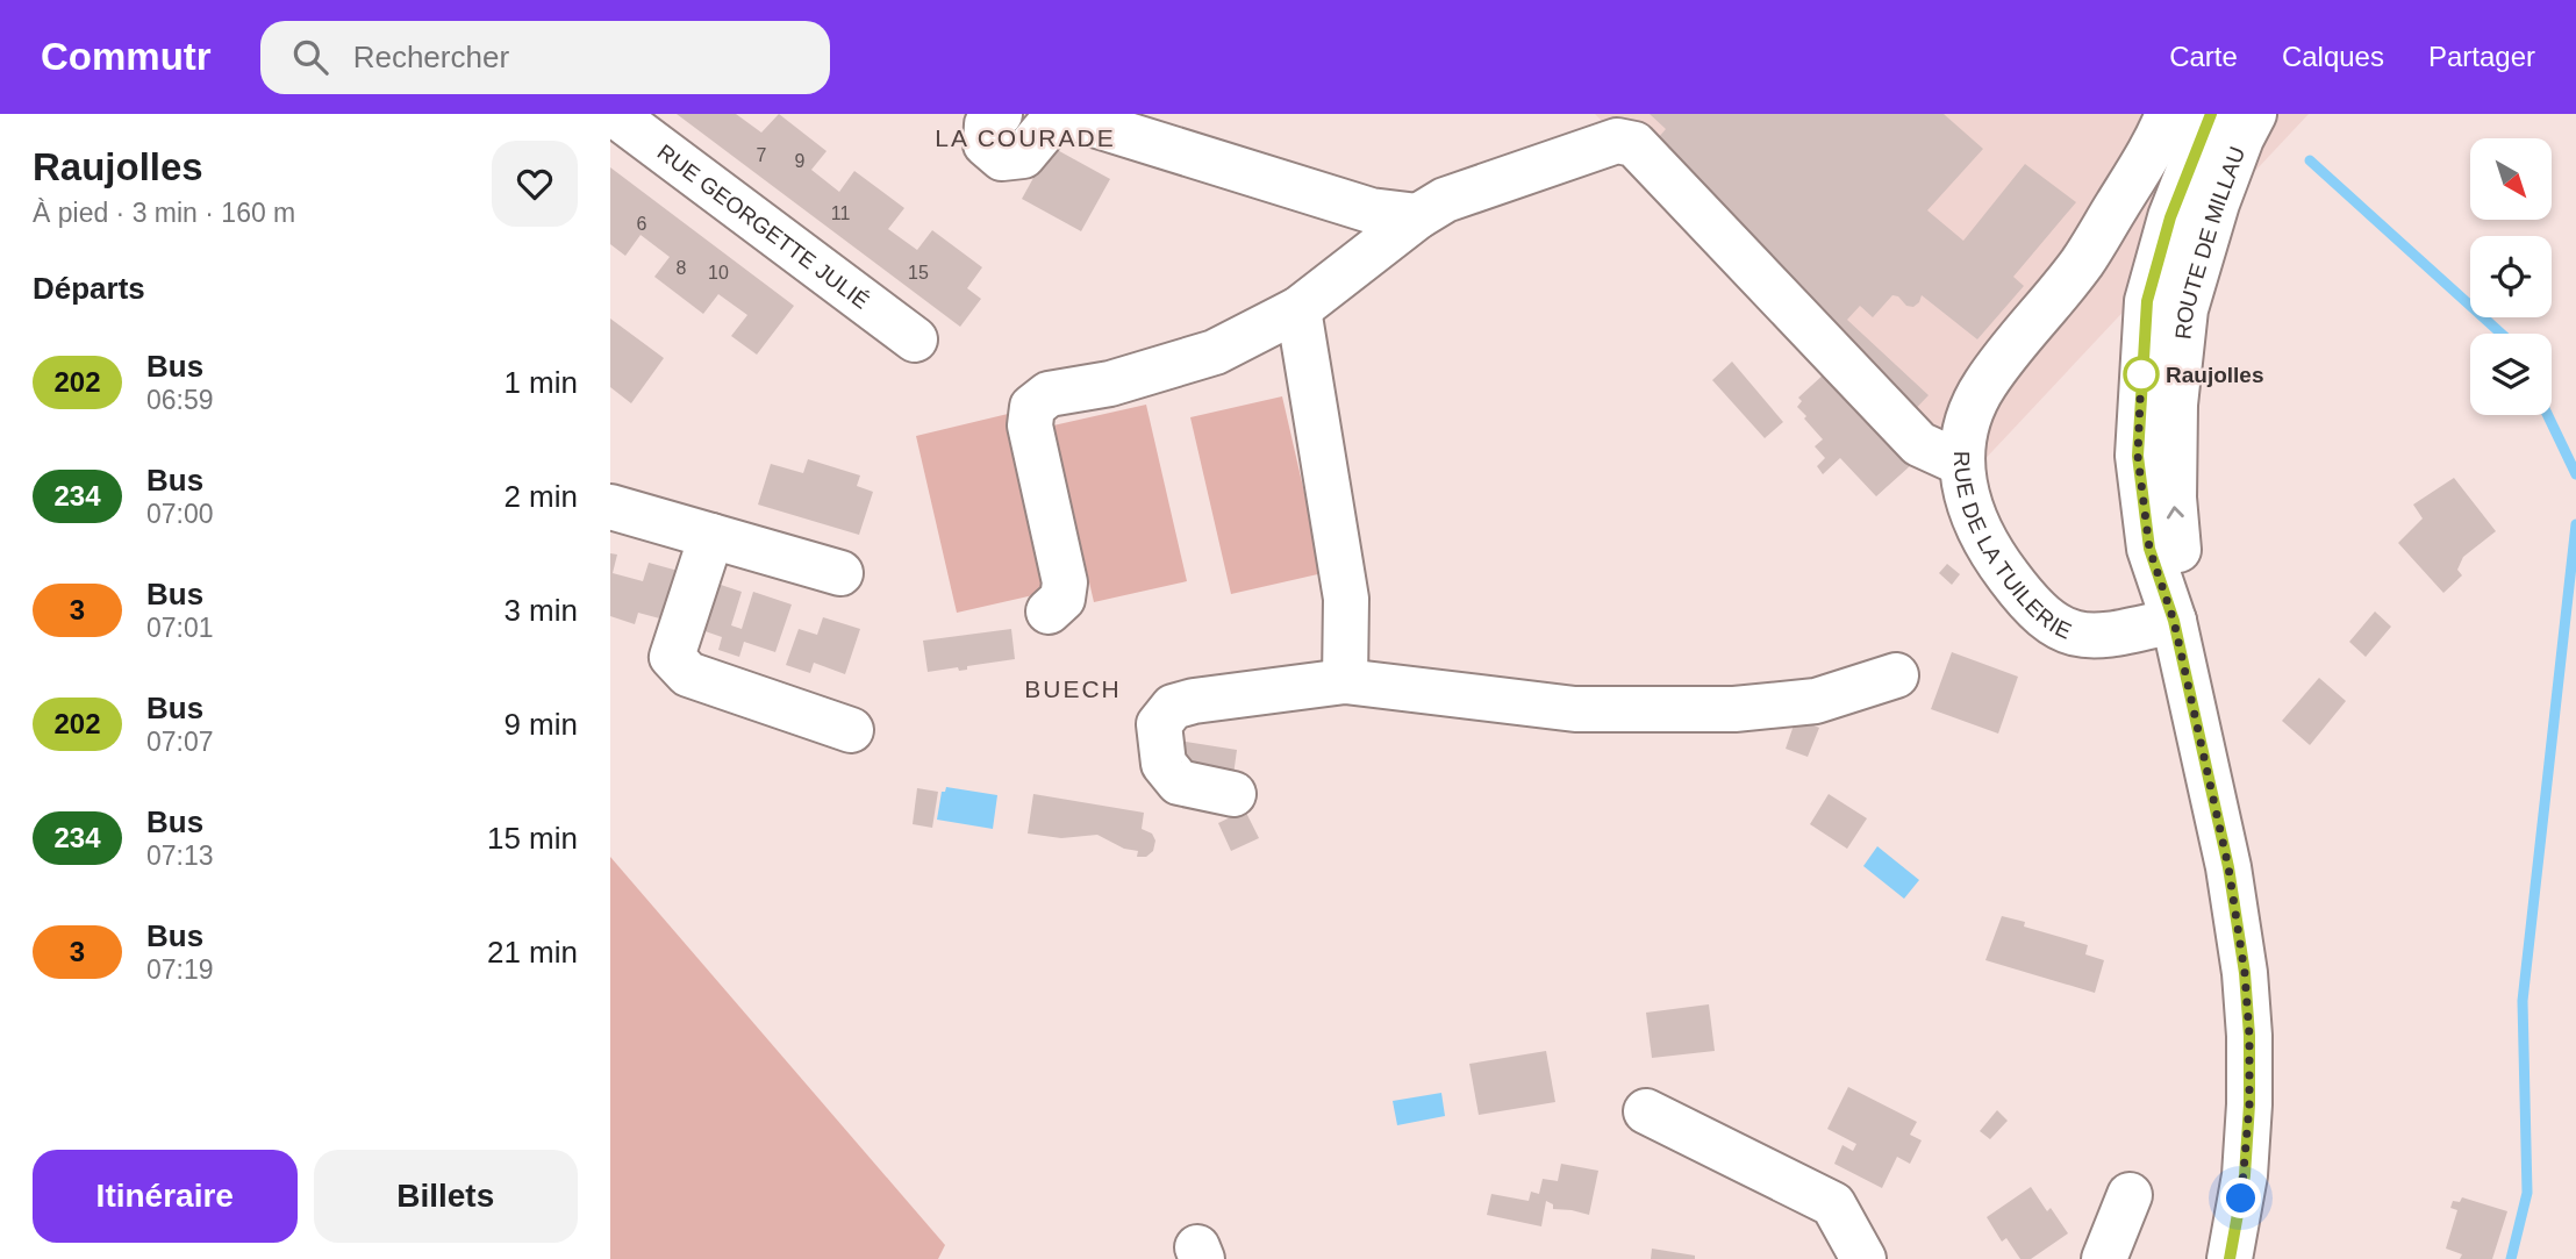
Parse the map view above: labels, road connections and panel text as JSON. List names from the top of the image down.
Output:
{
  "streets": {
    "street": ["RUE GEORGETTE JULIÉ", "ROUTE DE MILLAU", "RUE DE LA TUILERIE"]
  },
  "crossings": [
    ["ROUTE DE MILLAU", "RUE DE LA TUILERIE"]
  ],
  "districts": ["LA COURADE", "BUECH"],
  "places": ["Raujolles"],
  "lines": ["bus line 202"],
  "house_numbers": [
    "7",
    "9",
    "11",
    "6",
    "8",
    "10",
    "15"
  ],
  "north": "bottom right",
  "page": {
    "header": "Commutr",
    "search": "Rechercher",
    "nav": ["Carte", "Calques", "Partager"],
    "heading": [
      ["Raujolles", "À pied · 3 min · 160 m"],
      "Départs"
    ],
    "list": [
      {
        "mark": "202",
        "name": "Bus",
        "note": "06:59",
        "value": "1 min"
      },
      {
        "mark": "234",
        "name": "Bus",
        "note": "07:00",
        "value": "2 min"
      },
      {
        "mark": "3",
        "name": "Bus",
        "note": "07:01",
        "value": "3 min"
      },
      {
        "mark": "202",
        "name": "Bus",
        "note": "07:07",
        "value": "9 min"
      },
      {
        "mark": "234",
        "name": "Bus",
        "note": "07:13",
        "value": "15 min"
      },
      {
        "mark": "3",
        "name": "Bus",
        "note": "07:19",
        "value": "21 min"
      }
    ],
    "buttons": ["Itinéraire", "Billets"]
  }
}
